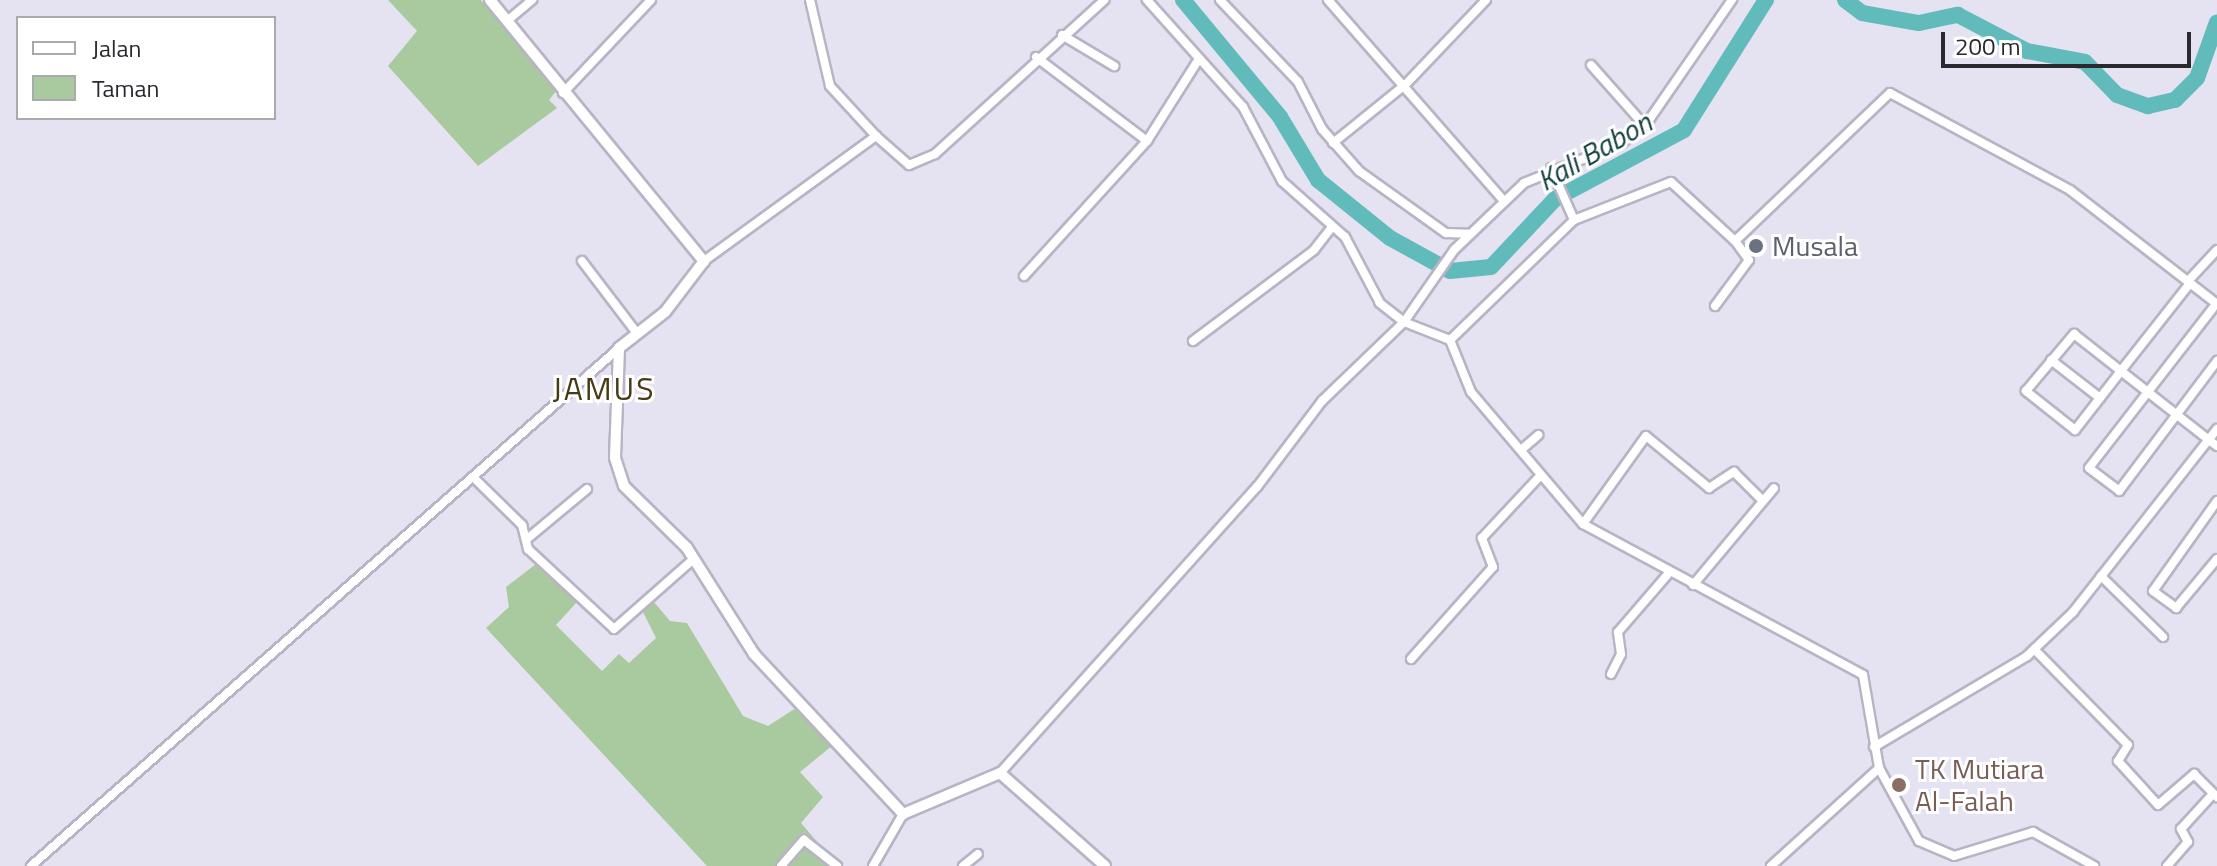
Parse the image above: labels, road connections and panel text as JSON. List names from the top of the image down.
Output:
{
  "districts": ["JAMUS"],
  "water": ["Kali Babon"],
  "places": ["Musala", "TK Mutiara Al-Falah"],
  "legend": ["Jalan", "Taman"],
  "scale_bar": "200 m"
}
